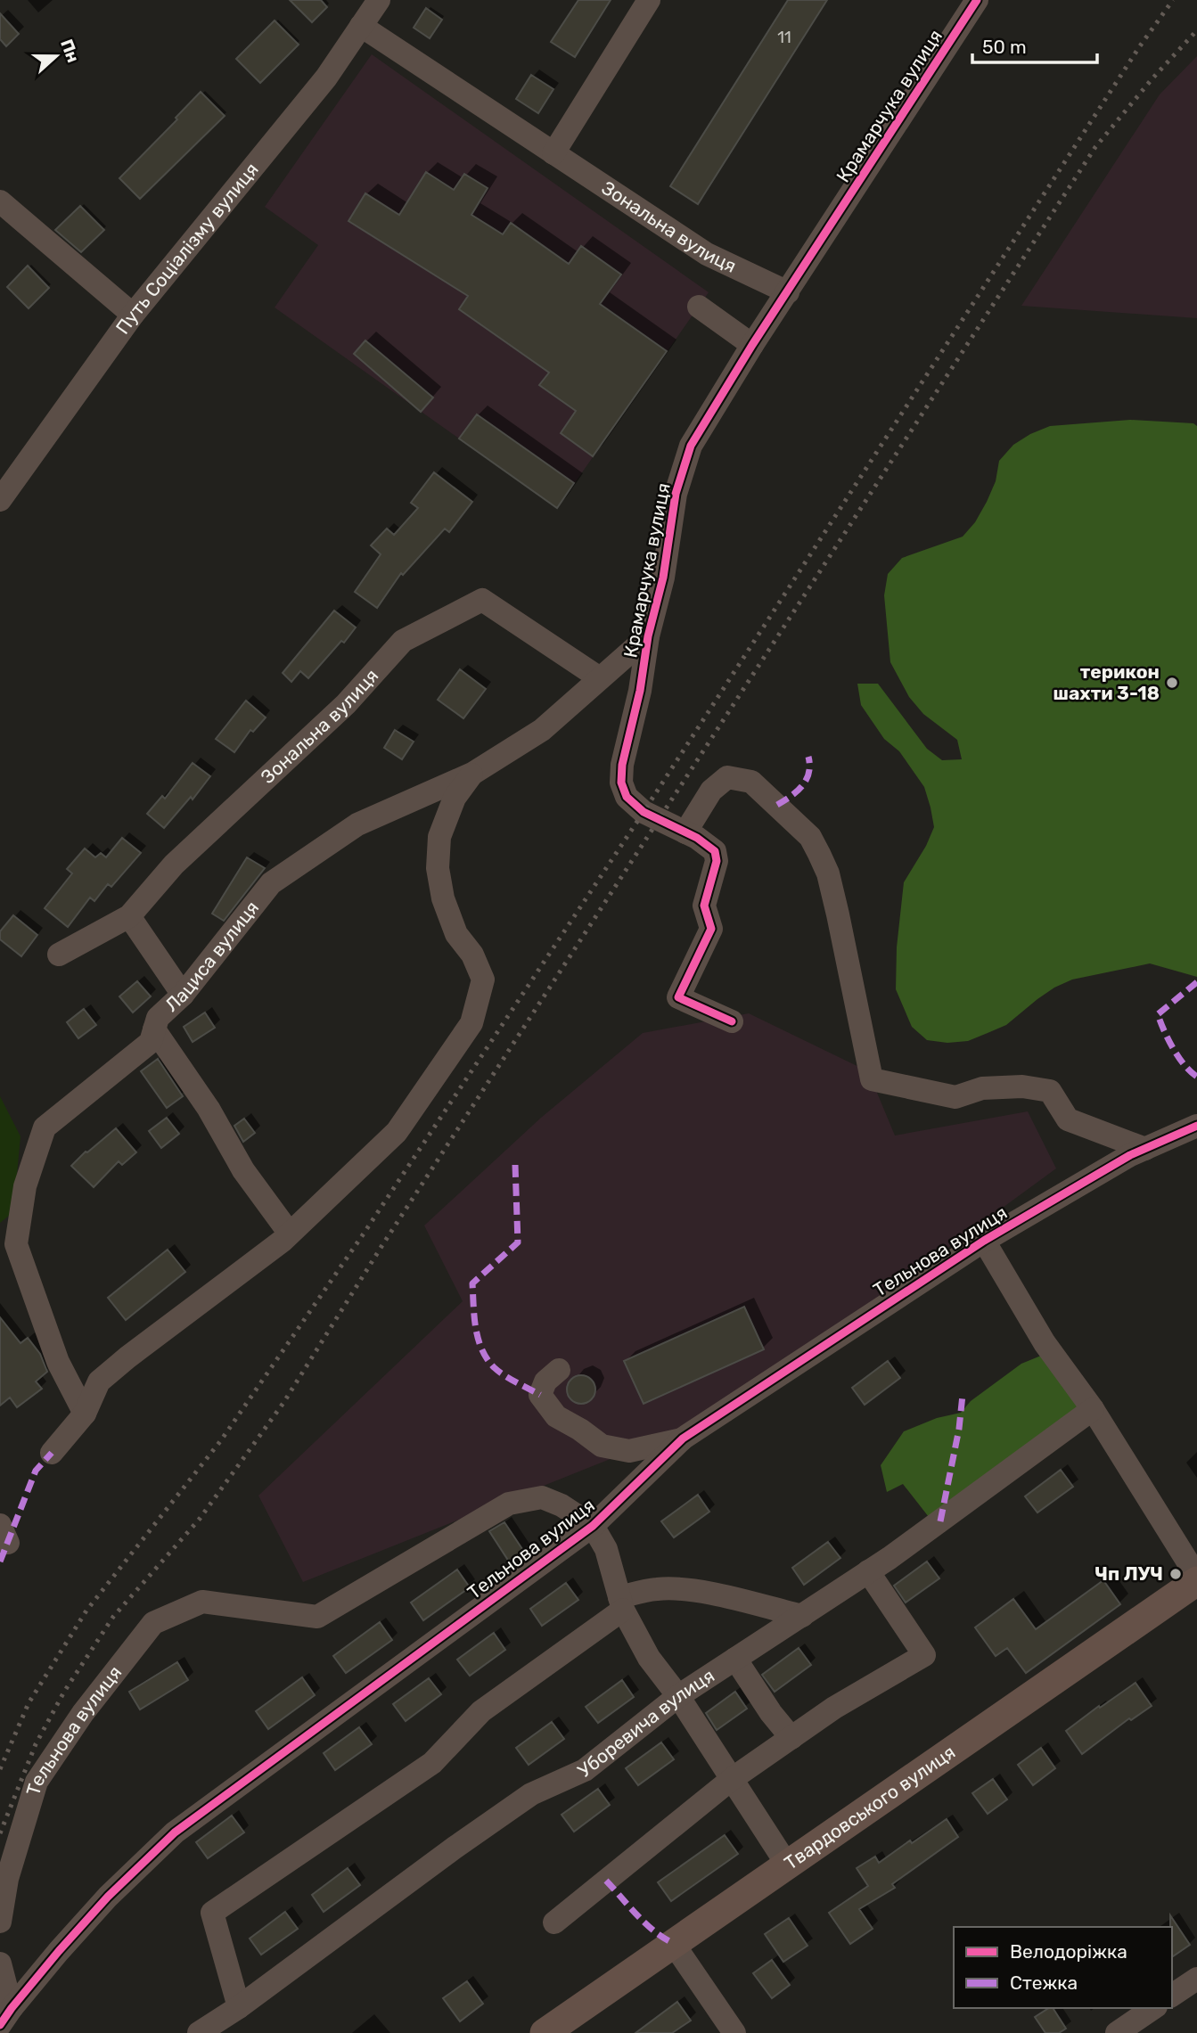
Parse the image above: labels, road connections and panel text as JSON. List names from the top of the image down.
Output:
{
  "streets": {
    "main road": ["Твардовського вулиця"],
    "street": [
      "Крамарчука вулиця",
      "Зональна вулиця",
      "Путь Соціалізму вулиця",
      "Лациса вулиця",
      "Тельнова вулиця",
      "Уборевича вулиця"
    ]
  },
  "crossings": [
    ["Крамарчука вулиця", "Зональна вулиця"],
    ["Крамарчука вулиця", "Лациса вулиця"],
    ["Зональна вулиця", "Путь Соціалізму вулиця"],
    ["Зональна вулиця", "Лациса вулиця"]
  ],
  "places": ["терикон шахти 3-18", "Чп ЛУЧ"],
  "house_numbers": ["11"],
  "legend": ["Велодоріжка", "Стежка"],
  "scale_bar": "50 m",
  "north": "right"
}
